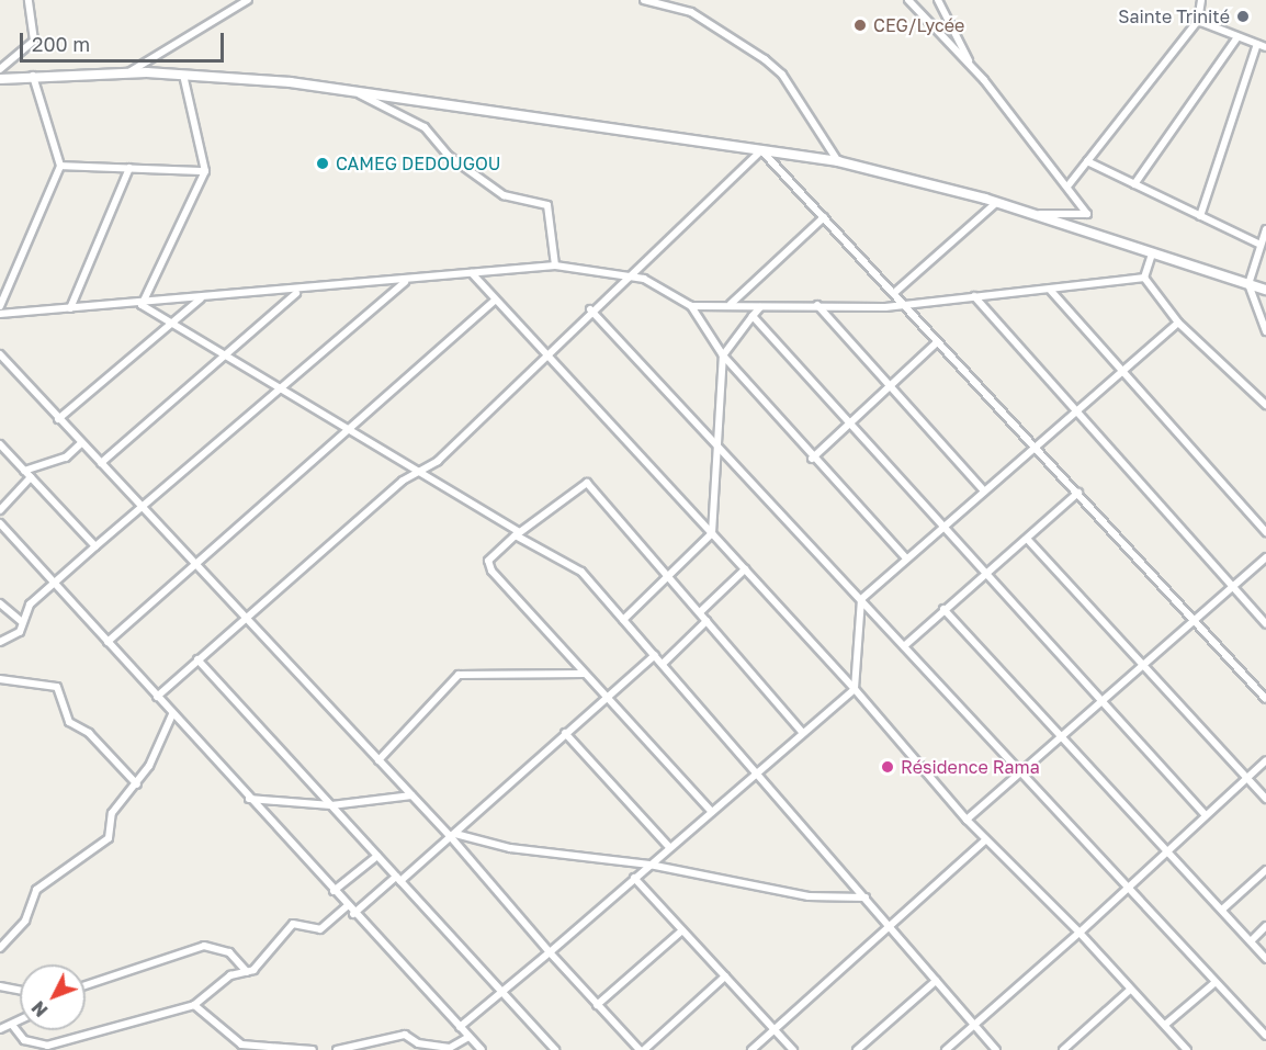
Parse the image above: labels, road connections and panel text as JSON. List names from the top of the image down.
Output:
{
  "places": [
    "Sainte Trinité",
    "CEG/Lycée",
    "CAMEG DEDOUGOU",
    "Résidence Rama"
  ],
  "scale_bar": "200 m",
  "north": "bottom left"
}
